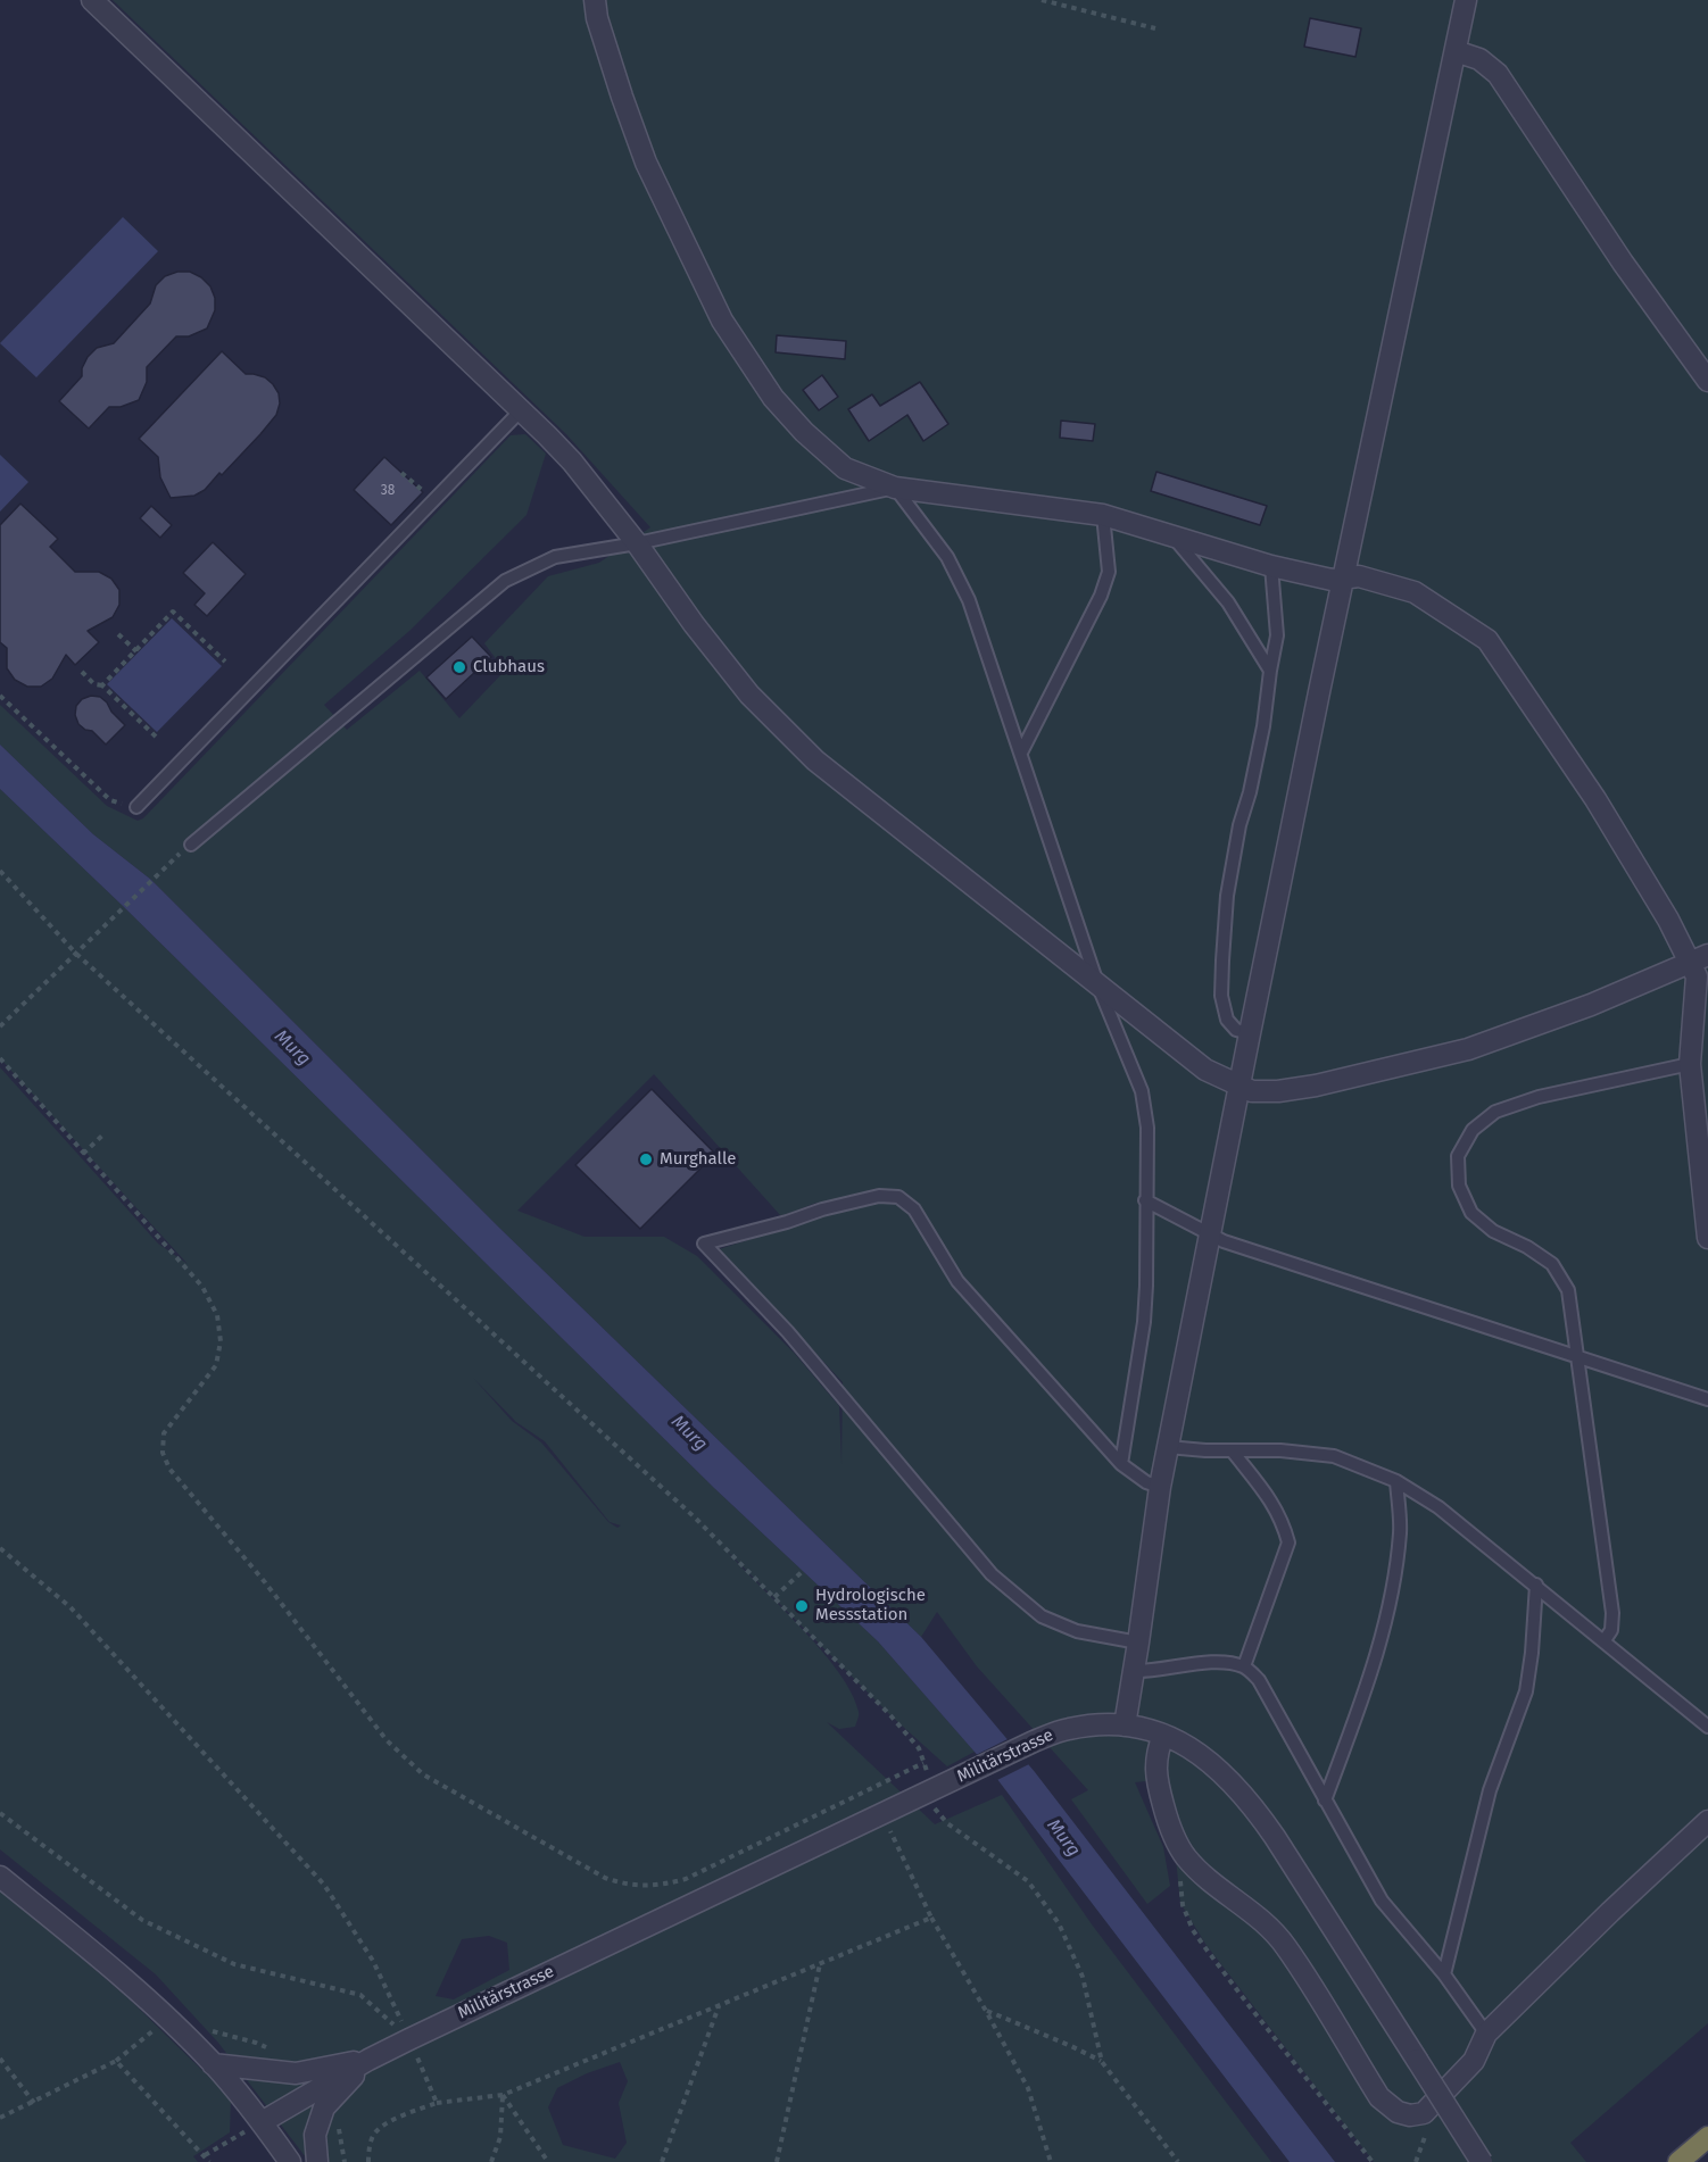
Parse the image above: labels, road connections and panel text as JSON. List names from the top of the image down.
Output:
{
  "streets": {
    "street": ["Militärstrasse"]
  },
  "water": ["Murg"],
  "places": ["Clubhaus", "Murghalle", "Hydrologische Messstation"],
  "house_numbers": ["38"]
}
